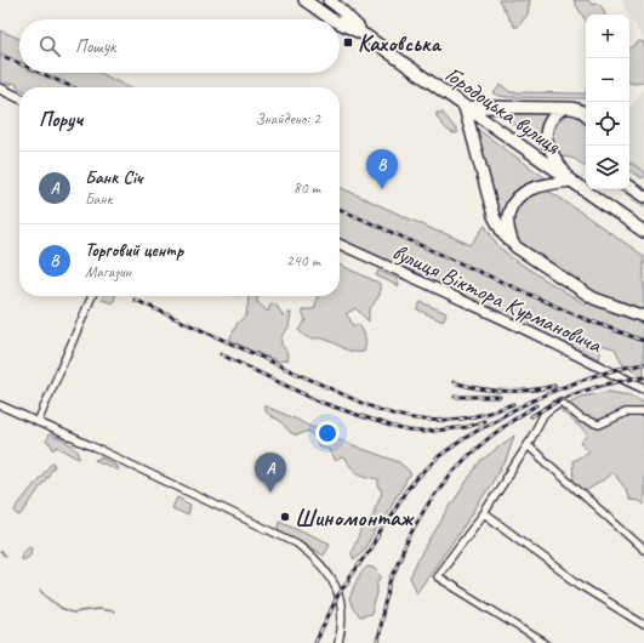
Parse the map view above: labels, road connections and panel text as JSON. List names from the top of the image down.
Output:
{
  "streets": {
    "main road": ["Городоцька вулиця"],
    "street": ["вулиця Віктора Курмановича"]
  },
  "places": {
    "transit": ["Каховська"],
    "other": ["Шиномонтаж"]
  },
  "page": {
    "map_buttons": ["+", "−"],
    "search": "Пошук",
    "heading": ["Поруч", "Знайдено: 2"],
    "pins": ["B", "A"],
    "list": [
      {
        "mark": "A",
        "name": "Банк Січ",
        "note": "Банк",
        "value": "80 m"
      },
      {
        "mark": "B",
        "name": "Торговий центр",
        "note": "Магазин",
        "value": "240 m"
      }
    ]
  }
}
